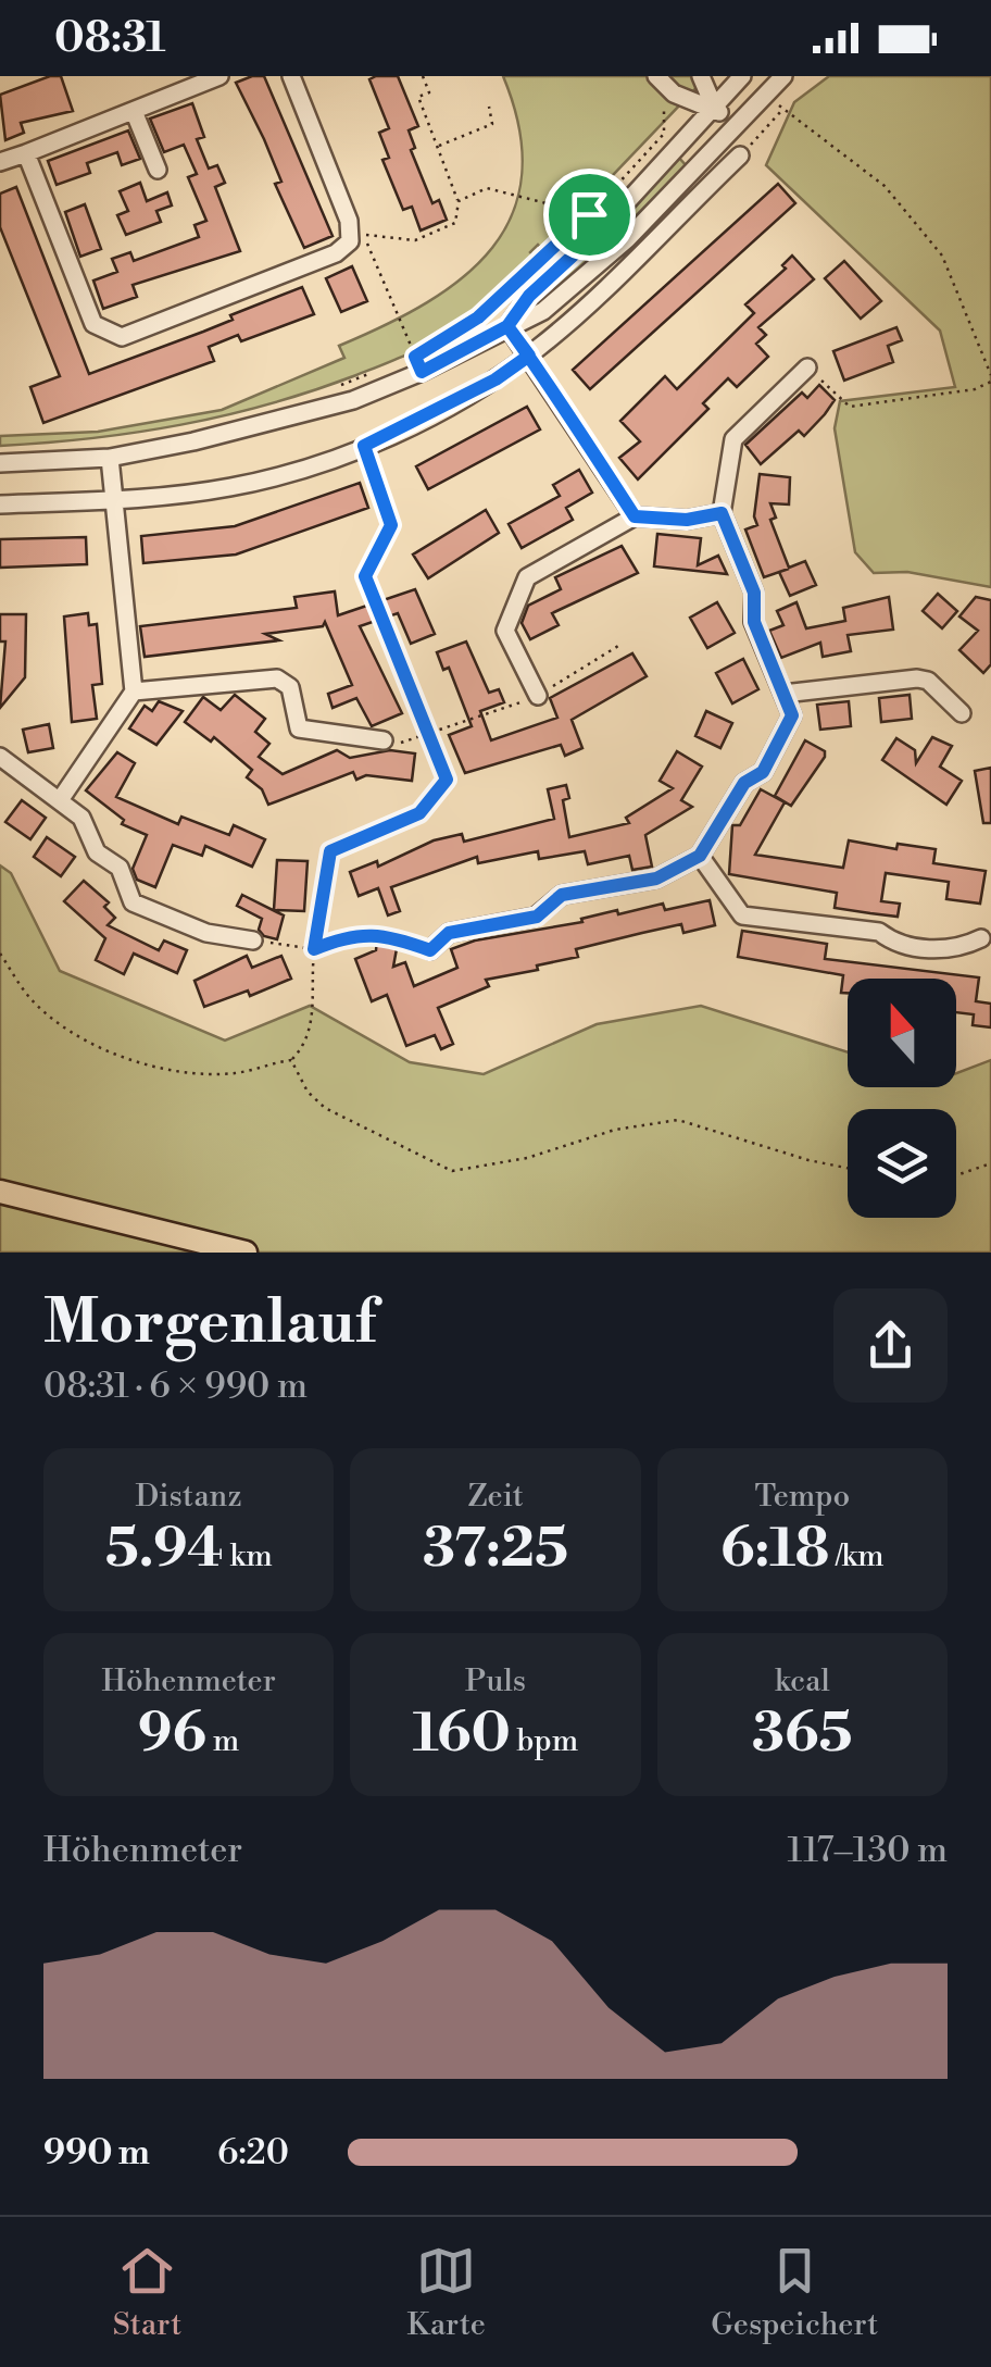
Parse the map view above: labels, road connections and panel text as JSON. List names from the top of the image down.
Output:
{
  "north": "top",
  "page": {
    "status": "08:31",
    "heading": ["Morgenlauf", "08:31 · 6 × 990 m"],
    "stats": [
      ["Distanz", "5.94 km"],
      ["Zeit", "37:25"],
      ["Tempo", "6:18 /km"],
      ["Höhenmeter", "96 m"],
      ["Puls", "160 bpm"],
      ["kcal", "365"]
    ],
    "chart": ["Höhenmeter", "117–130 m"],
    "list": [
      {
        "name": "990 m",
        "note": "6:20"
      }
    ],
    "tabs": ["Start", "Karte", "Gespeichert"]
  }
}
